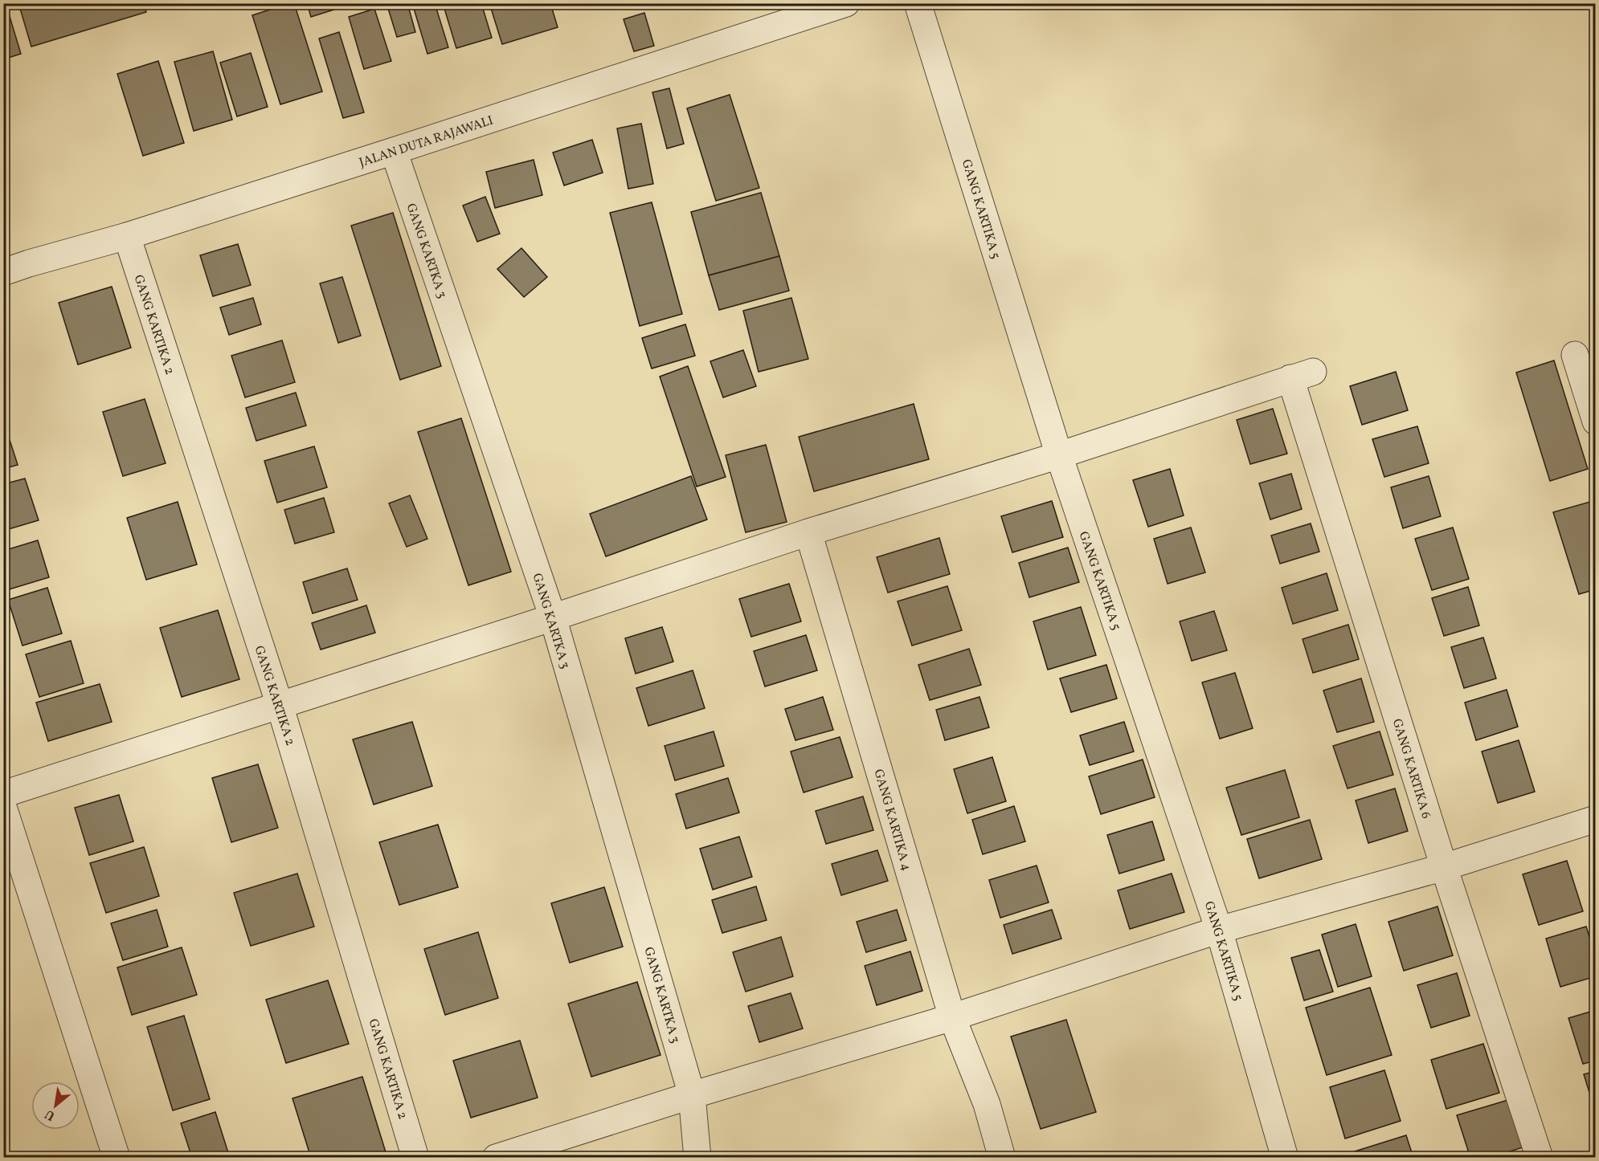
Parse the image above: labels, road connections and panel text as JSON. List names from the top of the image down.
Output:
{
  "streets": {
    "street": [
      "JALAN DUTA RAJAWALI",
      "GANG KARTIKA 5",
      "GANG KARTKA 3",
      "GANG KARTIKA 2",
      "GANG KARTIKA 6",
      "GANG KARTIKA 4"
    ]
  },
  "crossings": [
    ["JALAN DUTA RAJAWALI", "GANG KARTKA 3"],
    ["JALAN DUTA RAJAWALI", "GANG KARTIKA 2"],
    ["GANG KARTIKA 5", "GANG KARTIKA 6"]
  ],
  "north": "bottom left"
}
